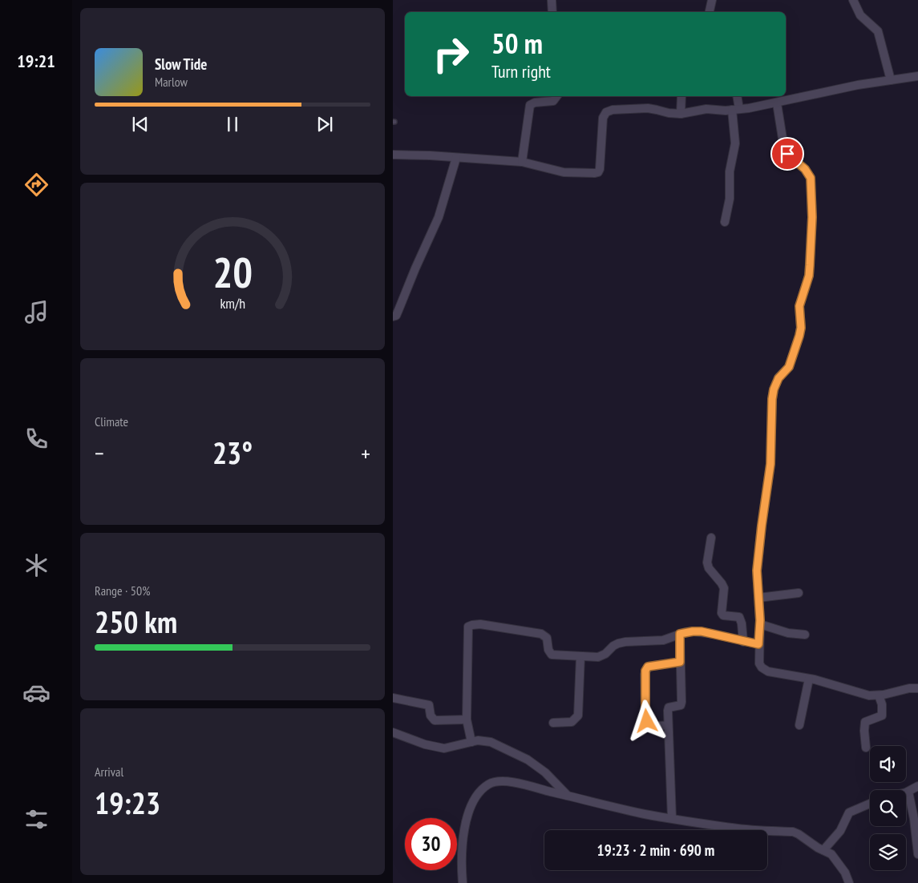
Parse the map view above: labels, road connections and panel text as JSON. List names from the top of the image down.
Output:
{
  "page": {
    "tabs": "19:21",
    "turn": ["50 m", "Turn right"],
    "song": ["Slow Tide", "Marlow"],
    "tile": [
      "Climate",
      ["Range · 50%", "250 km"],
      ["Arrival", "19:23"]
    ],
    "heat": ["−", "23°", "+"],
    "limit": "30",
    "trip": "19:23 · 2 min · 690 m",
    "gauge": ["20", "km/h"]
  }
}
